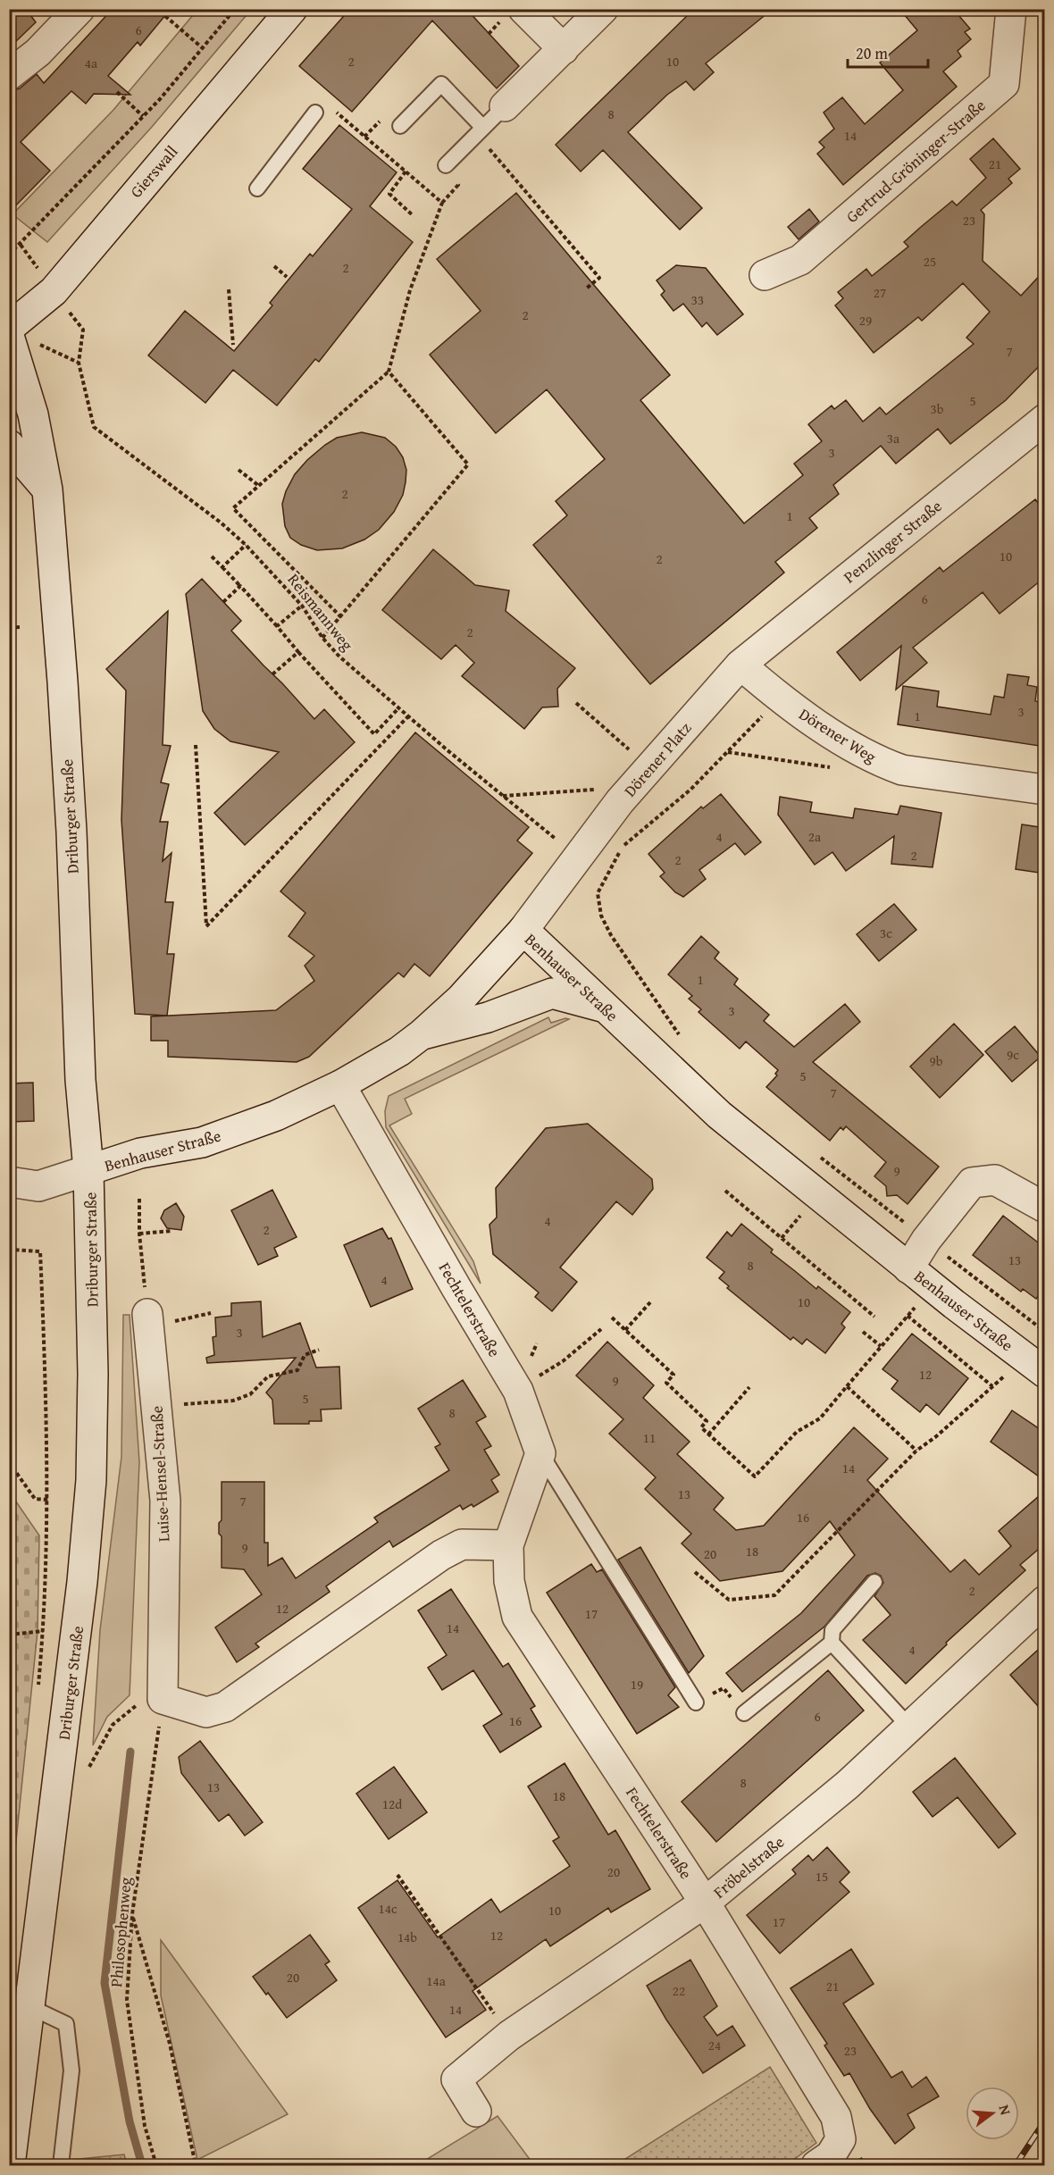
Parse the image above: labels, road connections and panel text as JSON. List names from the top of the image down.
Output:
{
  "streets": {
    "street": [
      "Gertrud-Gröninger-Straße",
      "Gierswall",
      "Penzlinger Straße",
      "Dörener Weg",
      "Dörener Platz",
      "Driburger Straße",
      "Benhauser Straße",
      "Fechtelerstraße",
      "Luise-Hensel-Straße",
      "Fröbelstraße"
    ],
    "path": ["Reismannweg", "Philosophenweg"]
  },
  "crossings": [
    ["Gierswall", "Reismannweg"],
    ["Penzlinger Straße", "Dörener Weg"],
    ["Penzlinger Straße", "Dörener Platz"],
    ["Reismannweg", "Dörener Platz"],
    ["Dörener Weg", "Dörener Platz"],
    ["Driburger Straße", "Benhauser Straße"],
    ["Benhauser Straße", "Fechtelerstraße"],
    ["Fechtelerstraße", "Fröbelstraße"],
    ["Luise-Hensel-Straße", "Philosophenweg"]
  ],
  "house_numbers": [
    "6",
    "2",
    "10",
    "4a",
    "8",
    "14",
    "21",
    "23",
    "25",
    "2",
    "27",
    "33",
    "2",
    "29",
    "7",
    "5",
    "3b",
    "3a",
    "3",
    "2",
    "1",
    "10",
    "2",
    "6",
    "2",
    "3",
    "1",
    "4",
    "2a",
    "2",
    "2",
    "3c",
    "1",
    "3",
    "9c",
    "9b",
    "5",
    "7",
    "9",
    "4",
    "2",
    "13",
    "8",
    "4",
    "10",
    "3",
    "12",
    "9",
    "5",
    "8",
    "11",
    "14",
    "13",
    "7",
    "16",
    "9",
    "18",
    "20",
    "2",
    "12",
    "17",
    "14",
    "4",
    "19",
    "6",
    "16",
    "8",
    "13",
    "18",
    "12d",
    "20",
    "15",
    "14c",
    "10",
    "17",
    "12",
    "14b",
    "20",
    "14a",
    "21",
    "22",
    "14",
    "24",
    "23"
  ],
  "scale_bar": "20 m",
  "north": "right"
}
